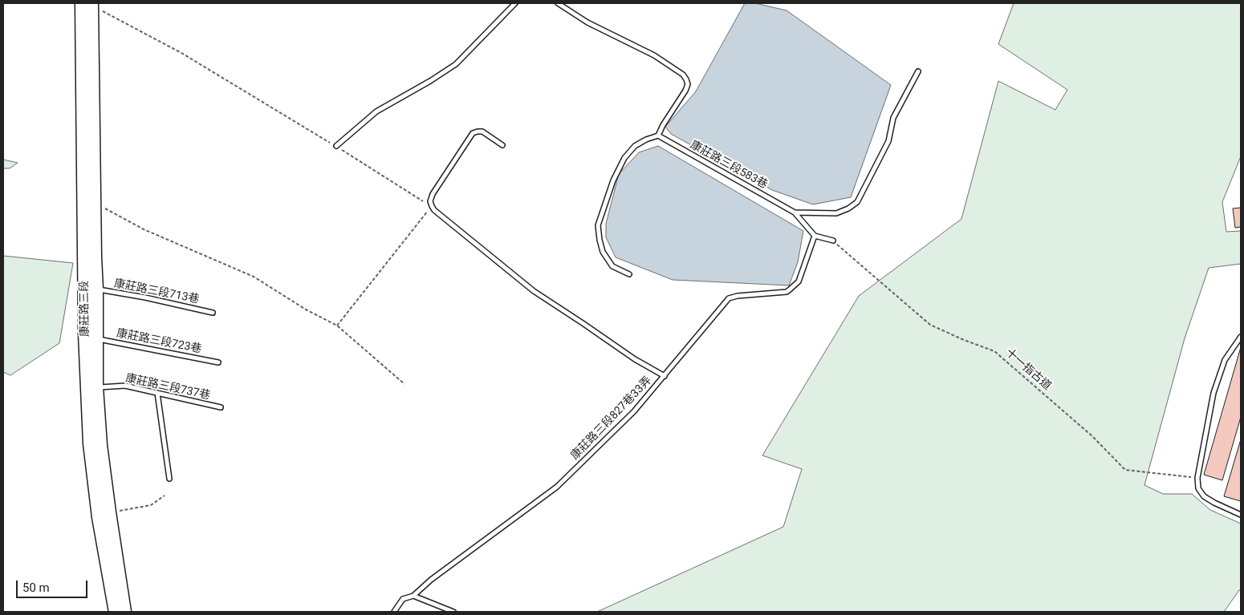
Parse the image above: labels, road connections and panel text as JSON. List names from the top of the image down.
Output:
{
  "streets": {
    "main road": ["康莊路三段"],
    "lane": [
      "康莊路三段583巷",
      "康莊路三段713巷",
      "康莊路三段723巷",
      "康莊路三段737巷",
      "康莊路三段827巷33弄"
    ],
    "path": ["十一指古道"]
  },
  "crossings": [
    ["康莊路三段713巷", "康莊路三段"],
    ["康莊路三段", "康莊路三段723巷"],
    ["康莊路三段", "康莊路三段737巷"]
  ],
  "scale_bar": "50 m"
}
